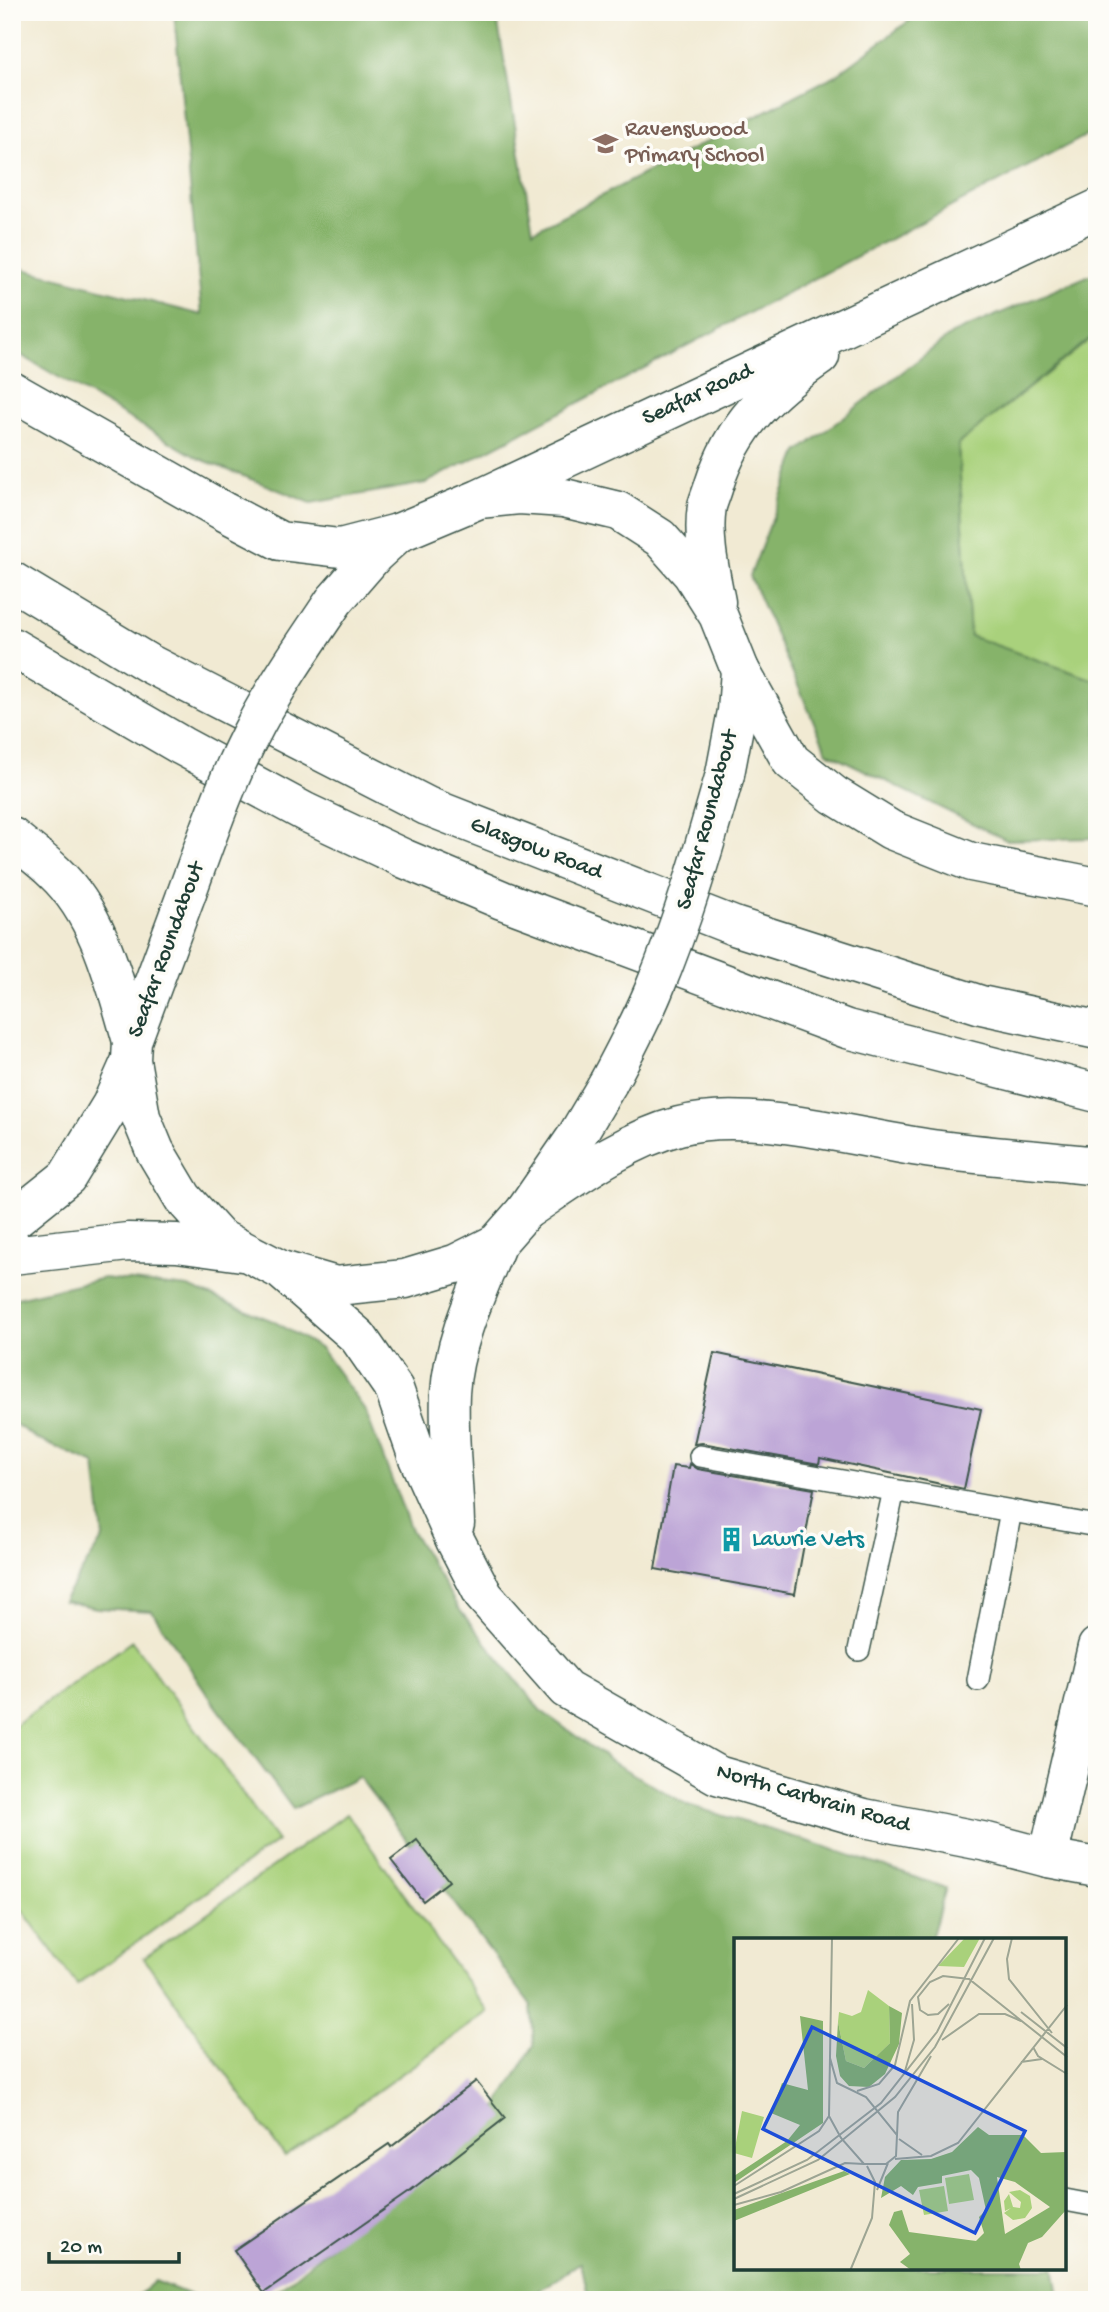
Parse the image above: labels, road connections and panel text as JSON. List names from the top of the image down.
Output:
{
  "streets": {
    "street": [
      "Seafar Road",
      "Seafar Roundabout",
      "Glasgow Road",
      "North Carbrain Road"
    ]
  },
  "crossings": [
    ["Seafar Road", "Seafar Roundabout"],
    ["Seafar Roundabout", "North Carbrain Road"]
  ],
  "places": {
    "school or university": ["Ravenswood Primary School"],
    "building": ["Lawrie Vets"]
  },
  "scale_bar": "20 m"
}
